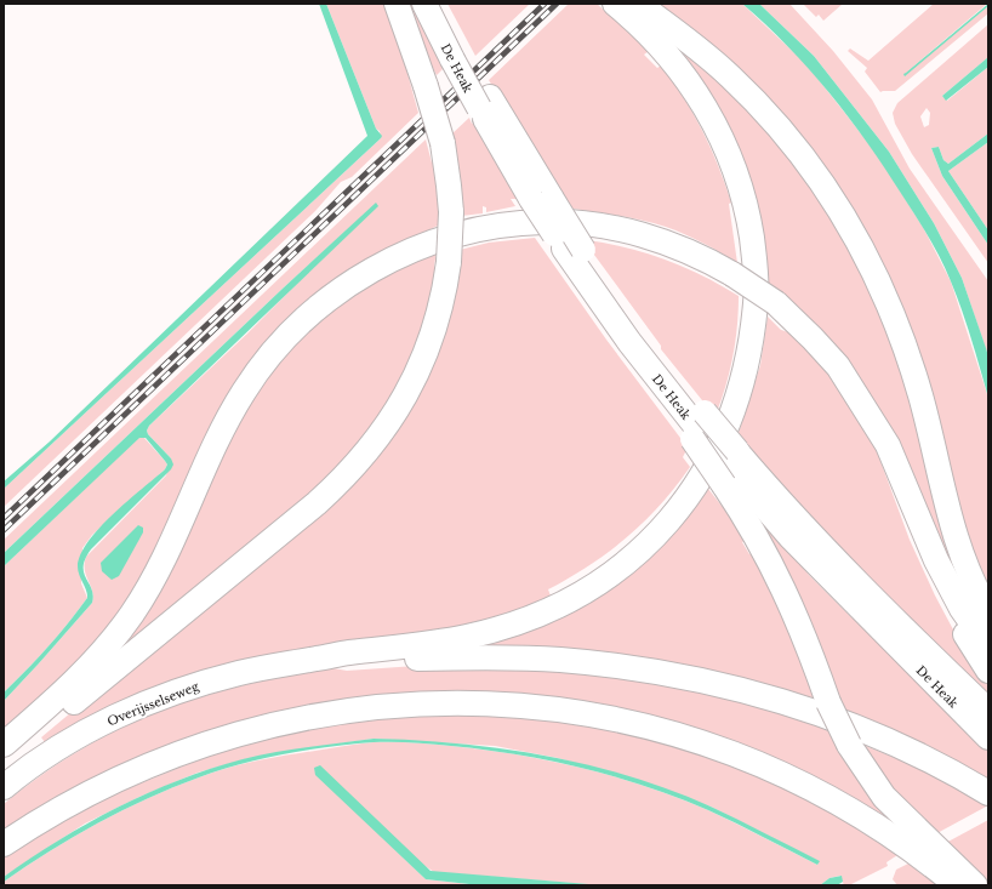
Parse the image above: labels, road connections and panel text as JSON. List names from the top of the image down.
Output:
{
  "streets": {
    "highway": ["De Heak", "Overijsselseweg"]
  }
}
